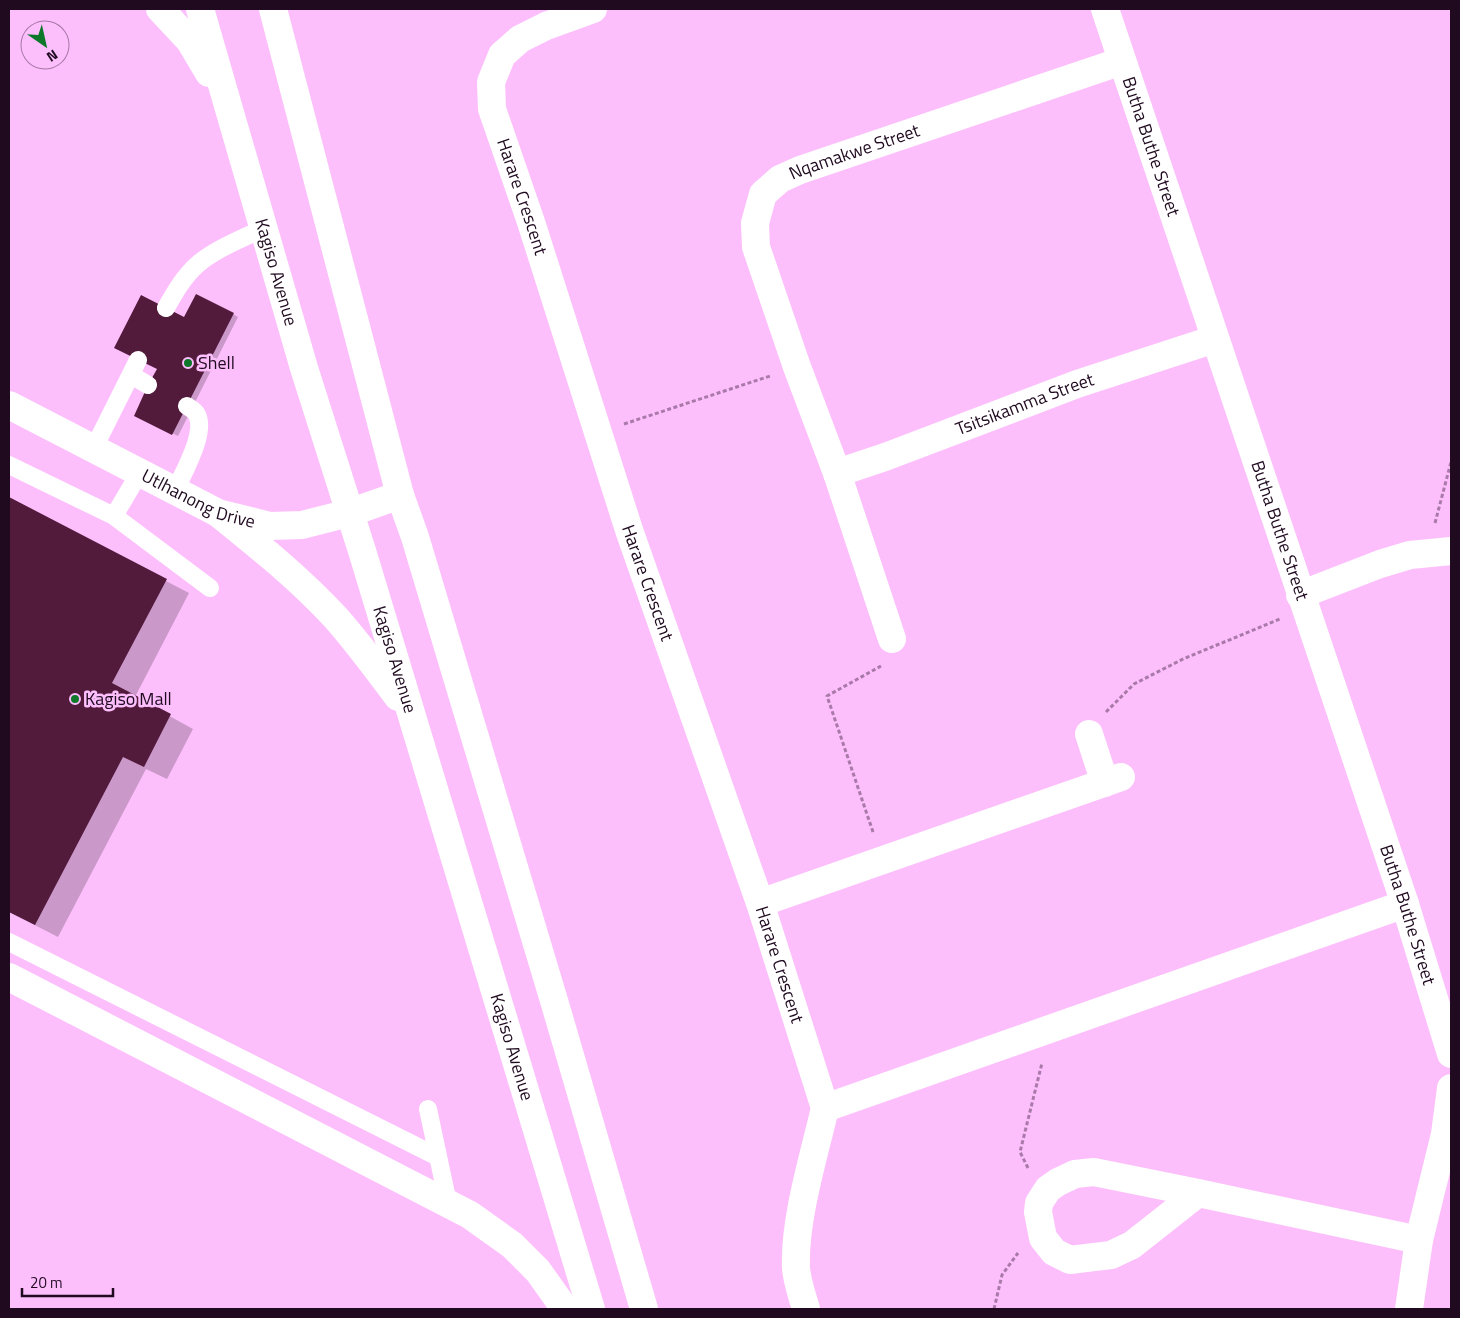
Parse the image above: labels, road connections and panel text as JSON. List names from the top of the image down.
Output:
{
  "streets": {
    "street": [
      "Butha Buthe Street",
      "Nqamakwe Street",
      "Harare Crescent",
      "Kagiso Avenue",
      "Tsitsikamma Street",
      "Utlhanong Drive"
    ]
  },
  "crossings": [
    ["Butha Buthe Street", "Nqamakwe Street"],
    ["Butha Buthe Street", "Tsitsikamma Street"],
    ["Kagiso Avenue", "Utlhanong Drive"]
  ],
  "places": ["Shell", "Kagiso Mall"],
  "scale_bar": "20 m",
  "north": "bottom right"
}
